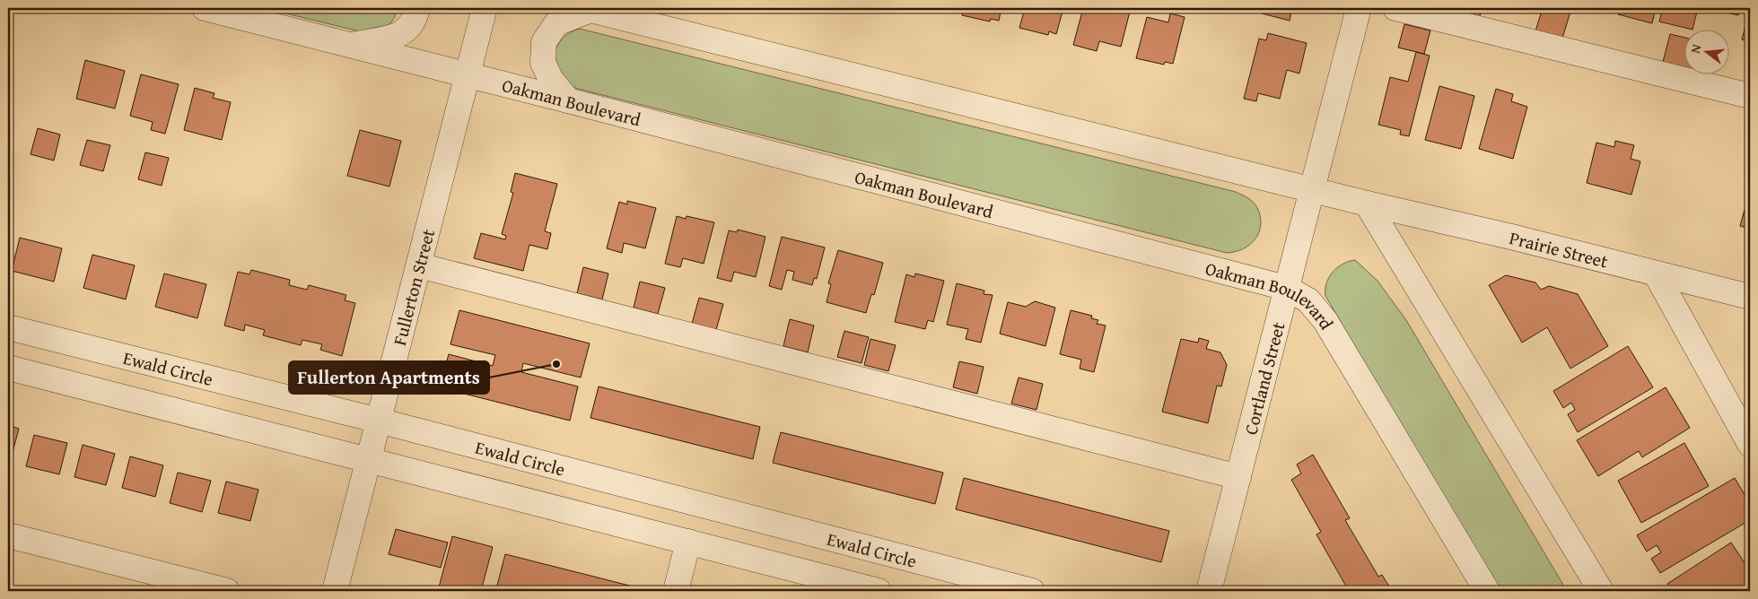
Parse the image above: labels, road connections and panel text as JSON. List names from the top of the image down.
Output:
{
  "streets": {
    "street": [
      "Oakman Boulevard",
      "Prairie Street",
      "Fullerton Street",
      "Ewald Circle",
      "Cortland Street"
    ]
  },
  "crossings": [
    ["Oakman Boulevard", "Fullerton Street"],
    ["Oakman Boulevard", "Cortland Street"],
    ["Fullerton Street", "Ewald Circle"]
  ],
  "places": ["Fullerton Apartments"],
  "north": "left"
}
